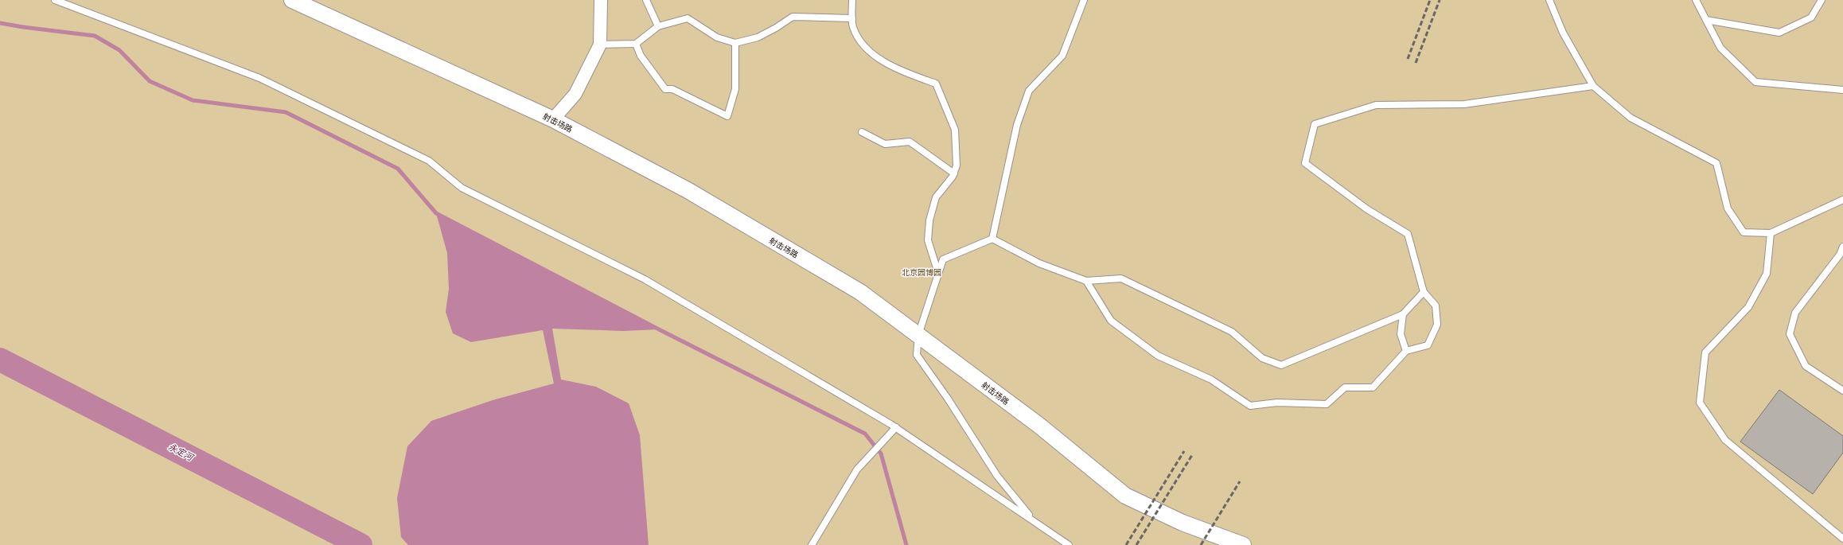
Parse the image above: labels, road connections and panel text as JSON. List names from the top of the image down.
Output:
{
  "streets": {
    "street": ["射击场路"]
  },
  "water": ["永定河"],
  "parks": ["北京园博园"]
}
